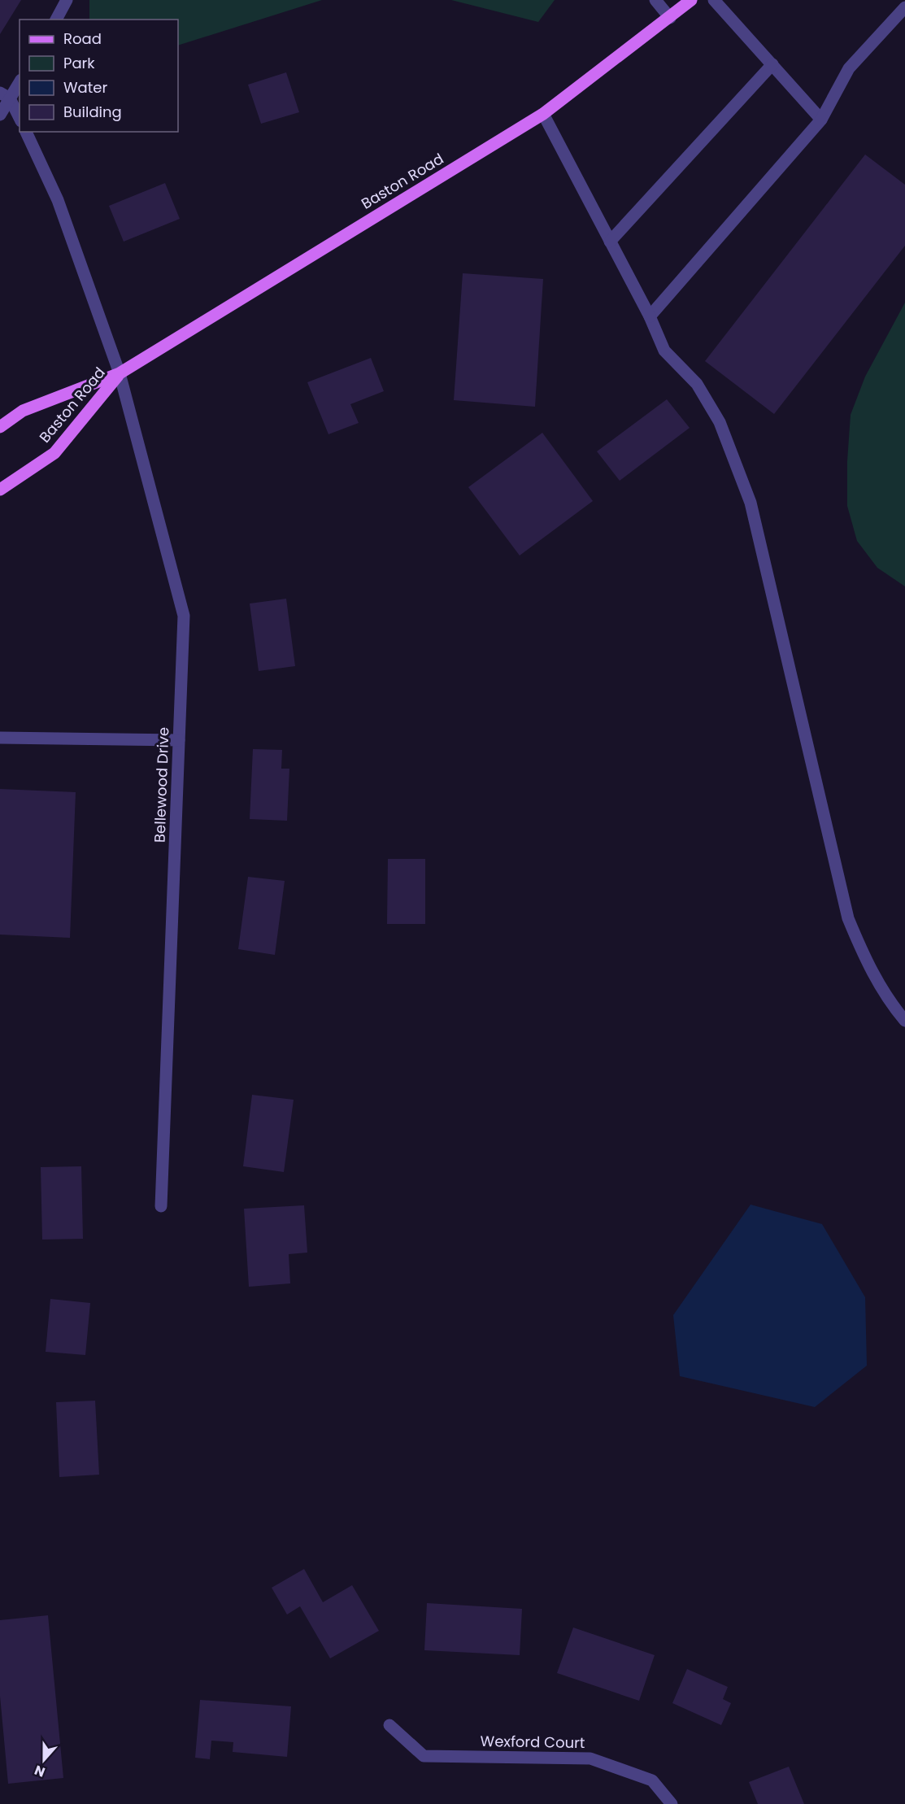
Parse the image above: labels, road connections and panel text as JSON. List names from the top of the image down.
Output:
{
  "streets": {
    "main road": ["Baston Road"],
    "street": ["Bellewood Drive", "Wexford Court"]
  },
  "crossings": [
    ["Baston Road", "Bellewood Drive"]
  ],
  "legend": [
    "Road",
    "Park",
    "Water",
    "Building"
  ],
  "north": "bottom"
}
